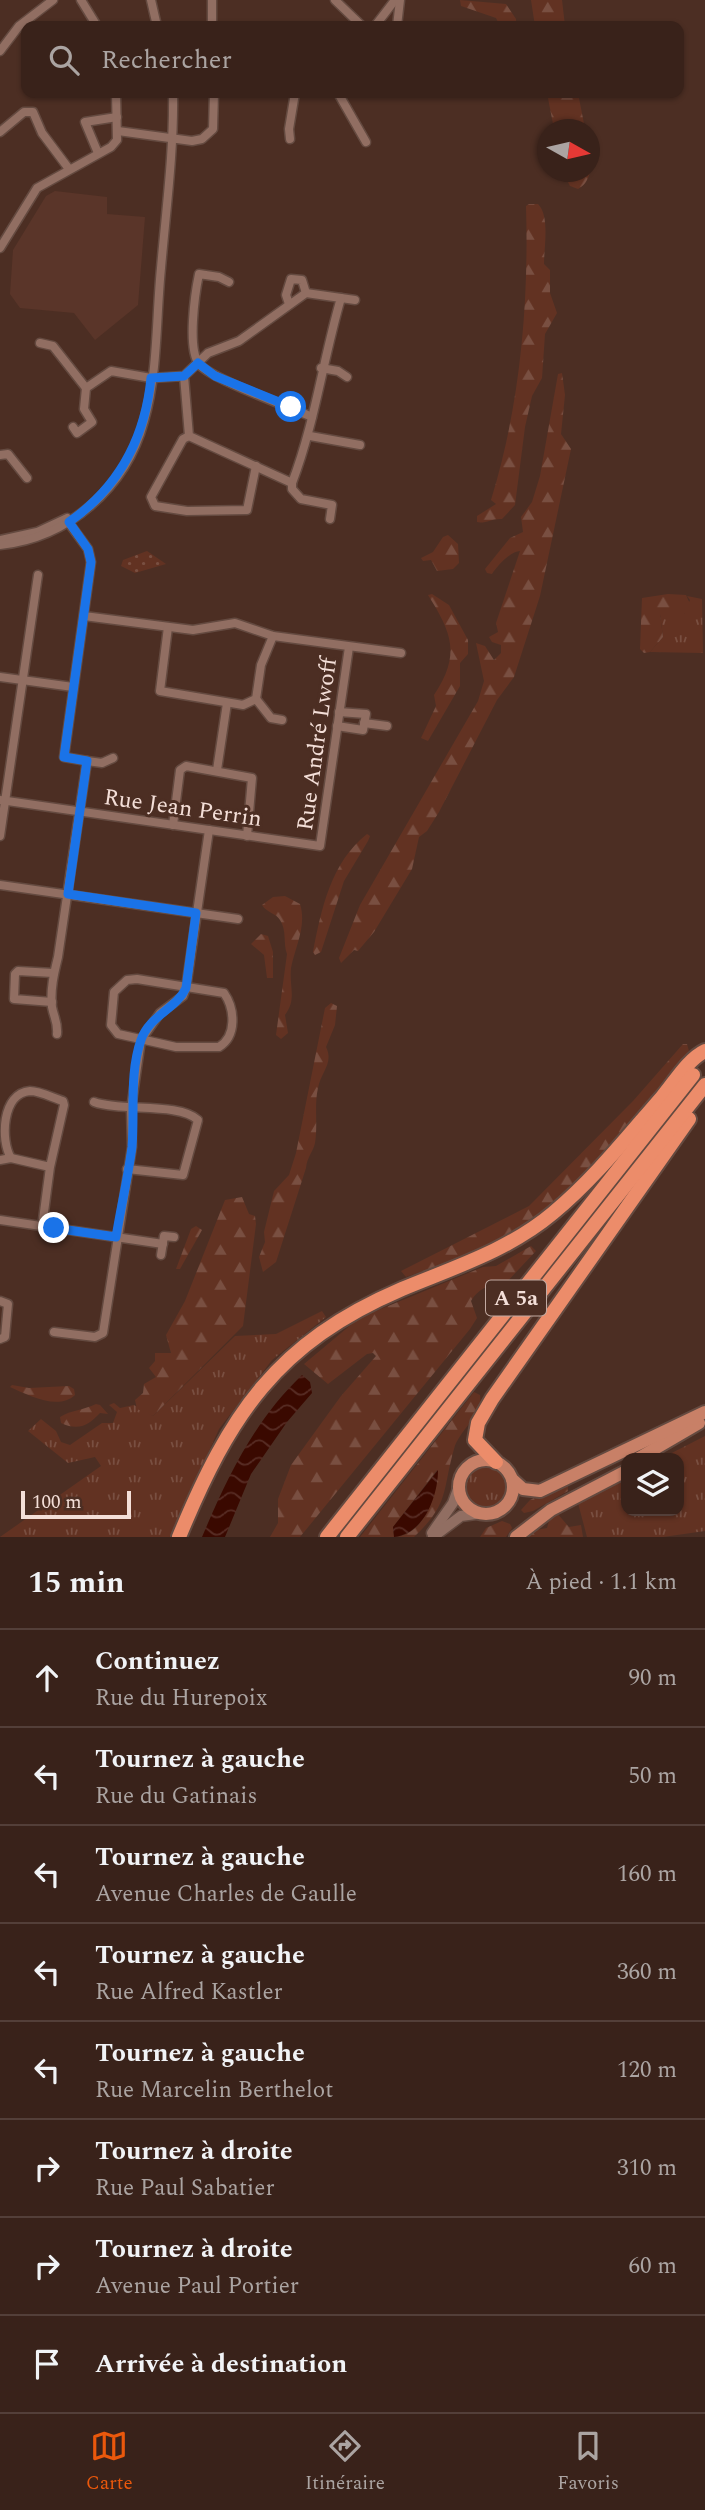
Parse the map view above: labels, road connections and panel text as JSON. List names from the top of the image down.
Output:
{
  "streets": {
    "highway": ["A 5a"],
    "street": ["Rue André Lwoff", "Rue Jean Perrin"]
  },
  "crossings": [
    ["Rue André Lwoff", "Rue Jean Perrin"]
  ],
  "scale_bar": "100 m",
  "north": "right",
  "page": {
    "search": "Rechercher",
    "scale": "100 m",
    "heading": ["15 min", "À pied · 1.1 km"],
    "list": [
      ["Continuez", "Rue du Hurepoix", "90 m"],
      ["Tournez à gauche", "Rue du Gatinais", "50 m"],
      ["Tournez à gauche", "Avenue Charles de Gaulle", "160 m"],
      ["Tournez à gauche", "Rue Alfred Kastler", "360 m"],
      ["Tournez à gauche", "Rue Marcelin Berthelot", "120 m"],
      ["Tournez à droite", "Rue Paul Sabatier", "310 m"],
      ["Tournez à droite", "Avenue Paul Portier", "60 m"],
      "Arrivée à destination"
    ],
    "nav": ["Carte", "Itinéraire", "Favoris"]
  }
}
